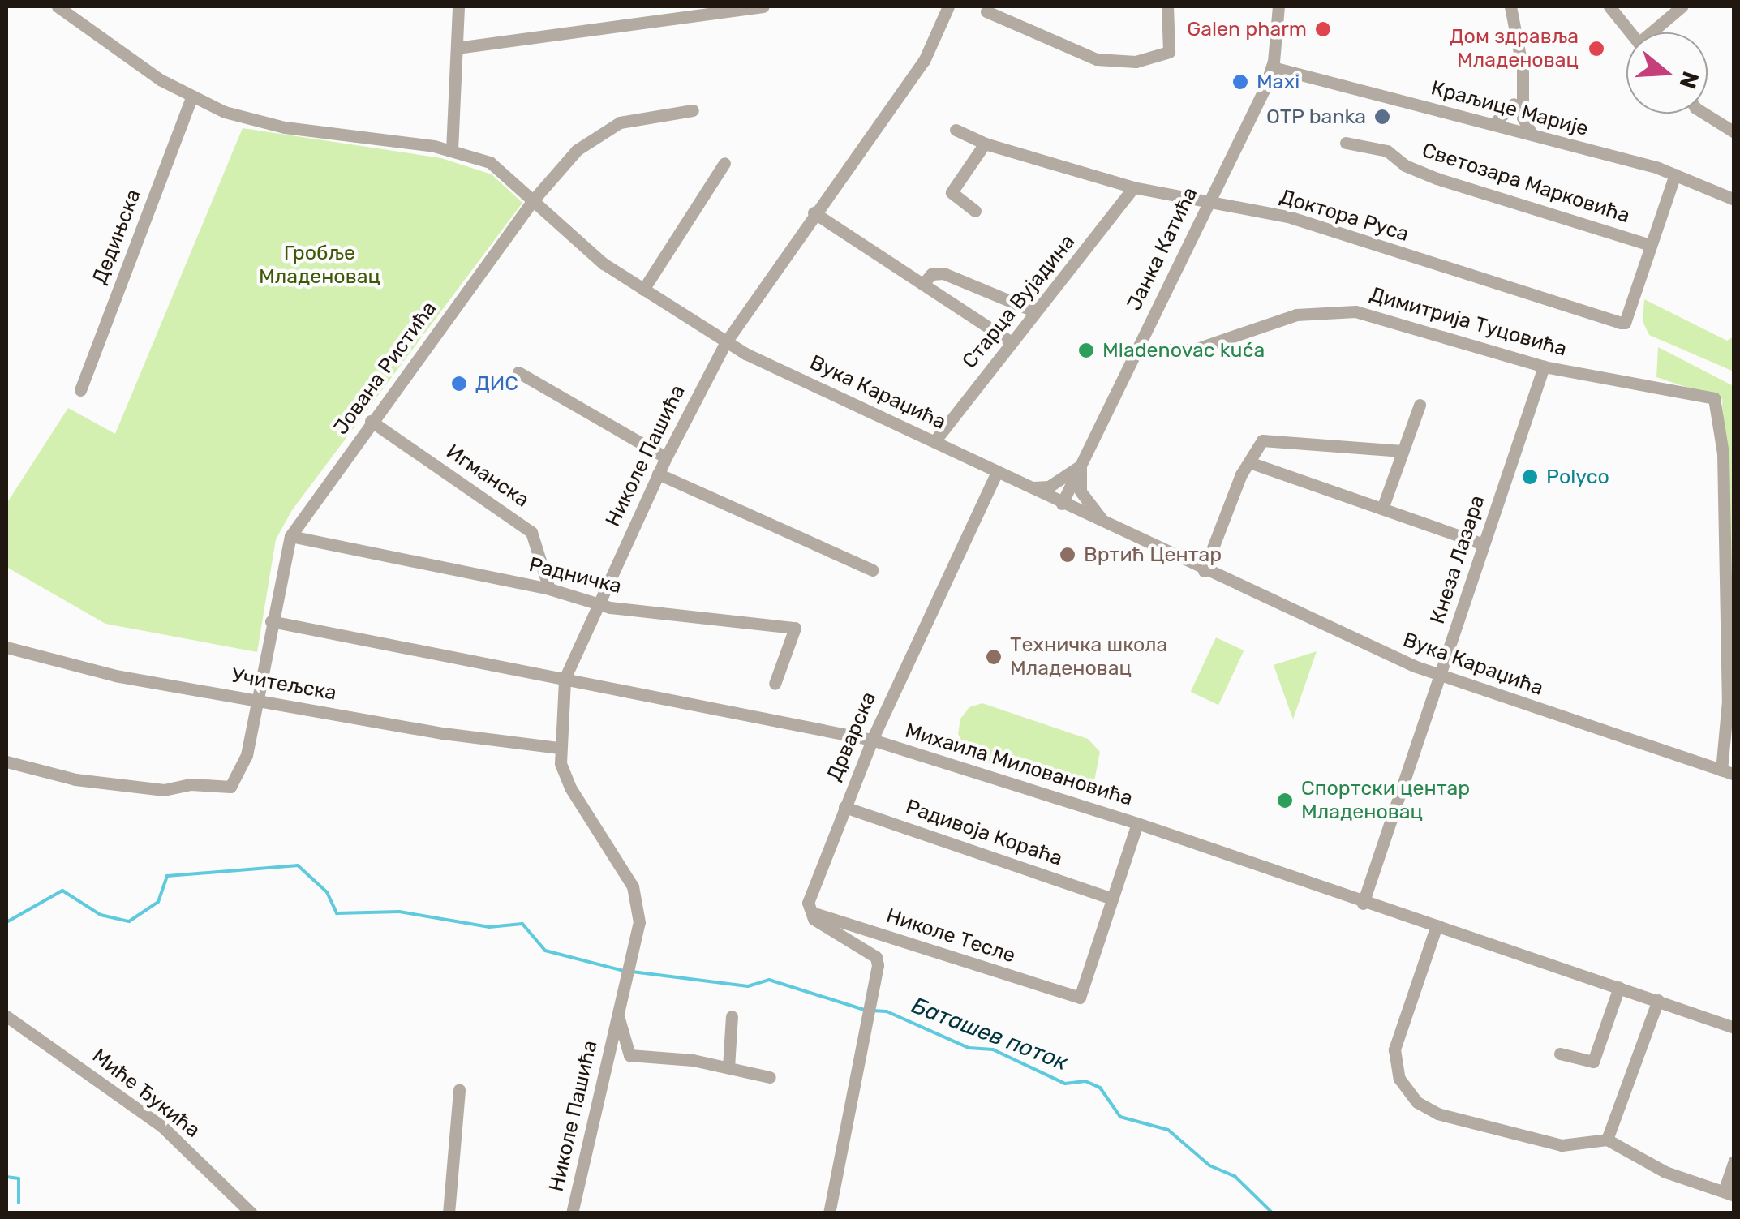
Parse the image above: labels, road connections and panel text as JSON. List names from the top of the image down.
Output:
{
  "streets": {
    "street": [
      "Краљице Марије",
      "Светозара Марковића",
      "Доктора Руса",
      "Дедињска",
      "Јанка Катића",
      "Старца Вујадина",
      "Димитрија Туцовића",
      "Јована Ристића",
      "Вука Караџића",
      "Николе Пашића",
      "Игманска",
      "Кнеза Лазара",
      "Радничка",
      "Учитељска",
      "Дрварска",
      "Михаила Миловановића",
      "Радивоја Кораћа",
      "Николе Тесле",
      "Миће Ђукића"
    ]
  },
  "crossings": [
    ["Краљице Марије", "Јанка Катића"],
    ["Светозара Марковића", "Доктора Руса"],
    ["Доктора Руса", "Јанка Катића"],
    ["Доктора Руса", "Старца Вујадина"],
    ["Дедињска", "Вука Караџића"],
    ["Јанка Катића", "Димитрија Туцовића"],
    ["Јанка Катића", "Вука Караџића"],
    ["Старца Вујадина", "Вука Караџића"],
    ["Димитрија Туцовића", "Вука Караџића"],
    ["Димитрија Туцовића", "Кнеза Лазара"],
    ["Јована Ристића", "Вука Караџића"],
    ["Јована Ристића", "Игманска"],
    ["Јована Ристића", "Радничка"],
    ["Јована Ристића", "Учитељска"],
    ["Јована Ристића", "Михаила Миловановића"],
    ["Вука Караџића", "Николе Пашића"],
    ["Вука Караџића", "Кнеза Лазара"],
    ["Вука Караџића", "Дрварска"],
    ["Николе Пашића", "Радничка"],
    ["Николе Пашића", "Учитељска"],
    ["Николе Пашића", "Михаила Миловановића"],
    ["Игманска", "Радничка"],
    ["Кнеза Лазара", "Михаила Миловановића"],
    ["Дрварска", "Михаила Миловановића"],
    ["Дрварска", "Радивоја Кораћа"],
    ["Дрварска", "Николе Тесле"],
    ["Радивоја Кораћа", "Николе Тесле"]
  ],
  "water": ["Баташев поток"],
  "parks": ["Гробље Младеновац"],
  "places": [
    "Galen pharm",
    "Дом здравља Младеновац",
    "Maxi",
    "OTP banka",
    "Mladenovac kuća",
    "ДИС",
    "Polyco",
    "Вртић Центар",
    "Техничка школа Младеновац",
    "Спортски центар Младеновац"
  ],
  "north": "right"
}
